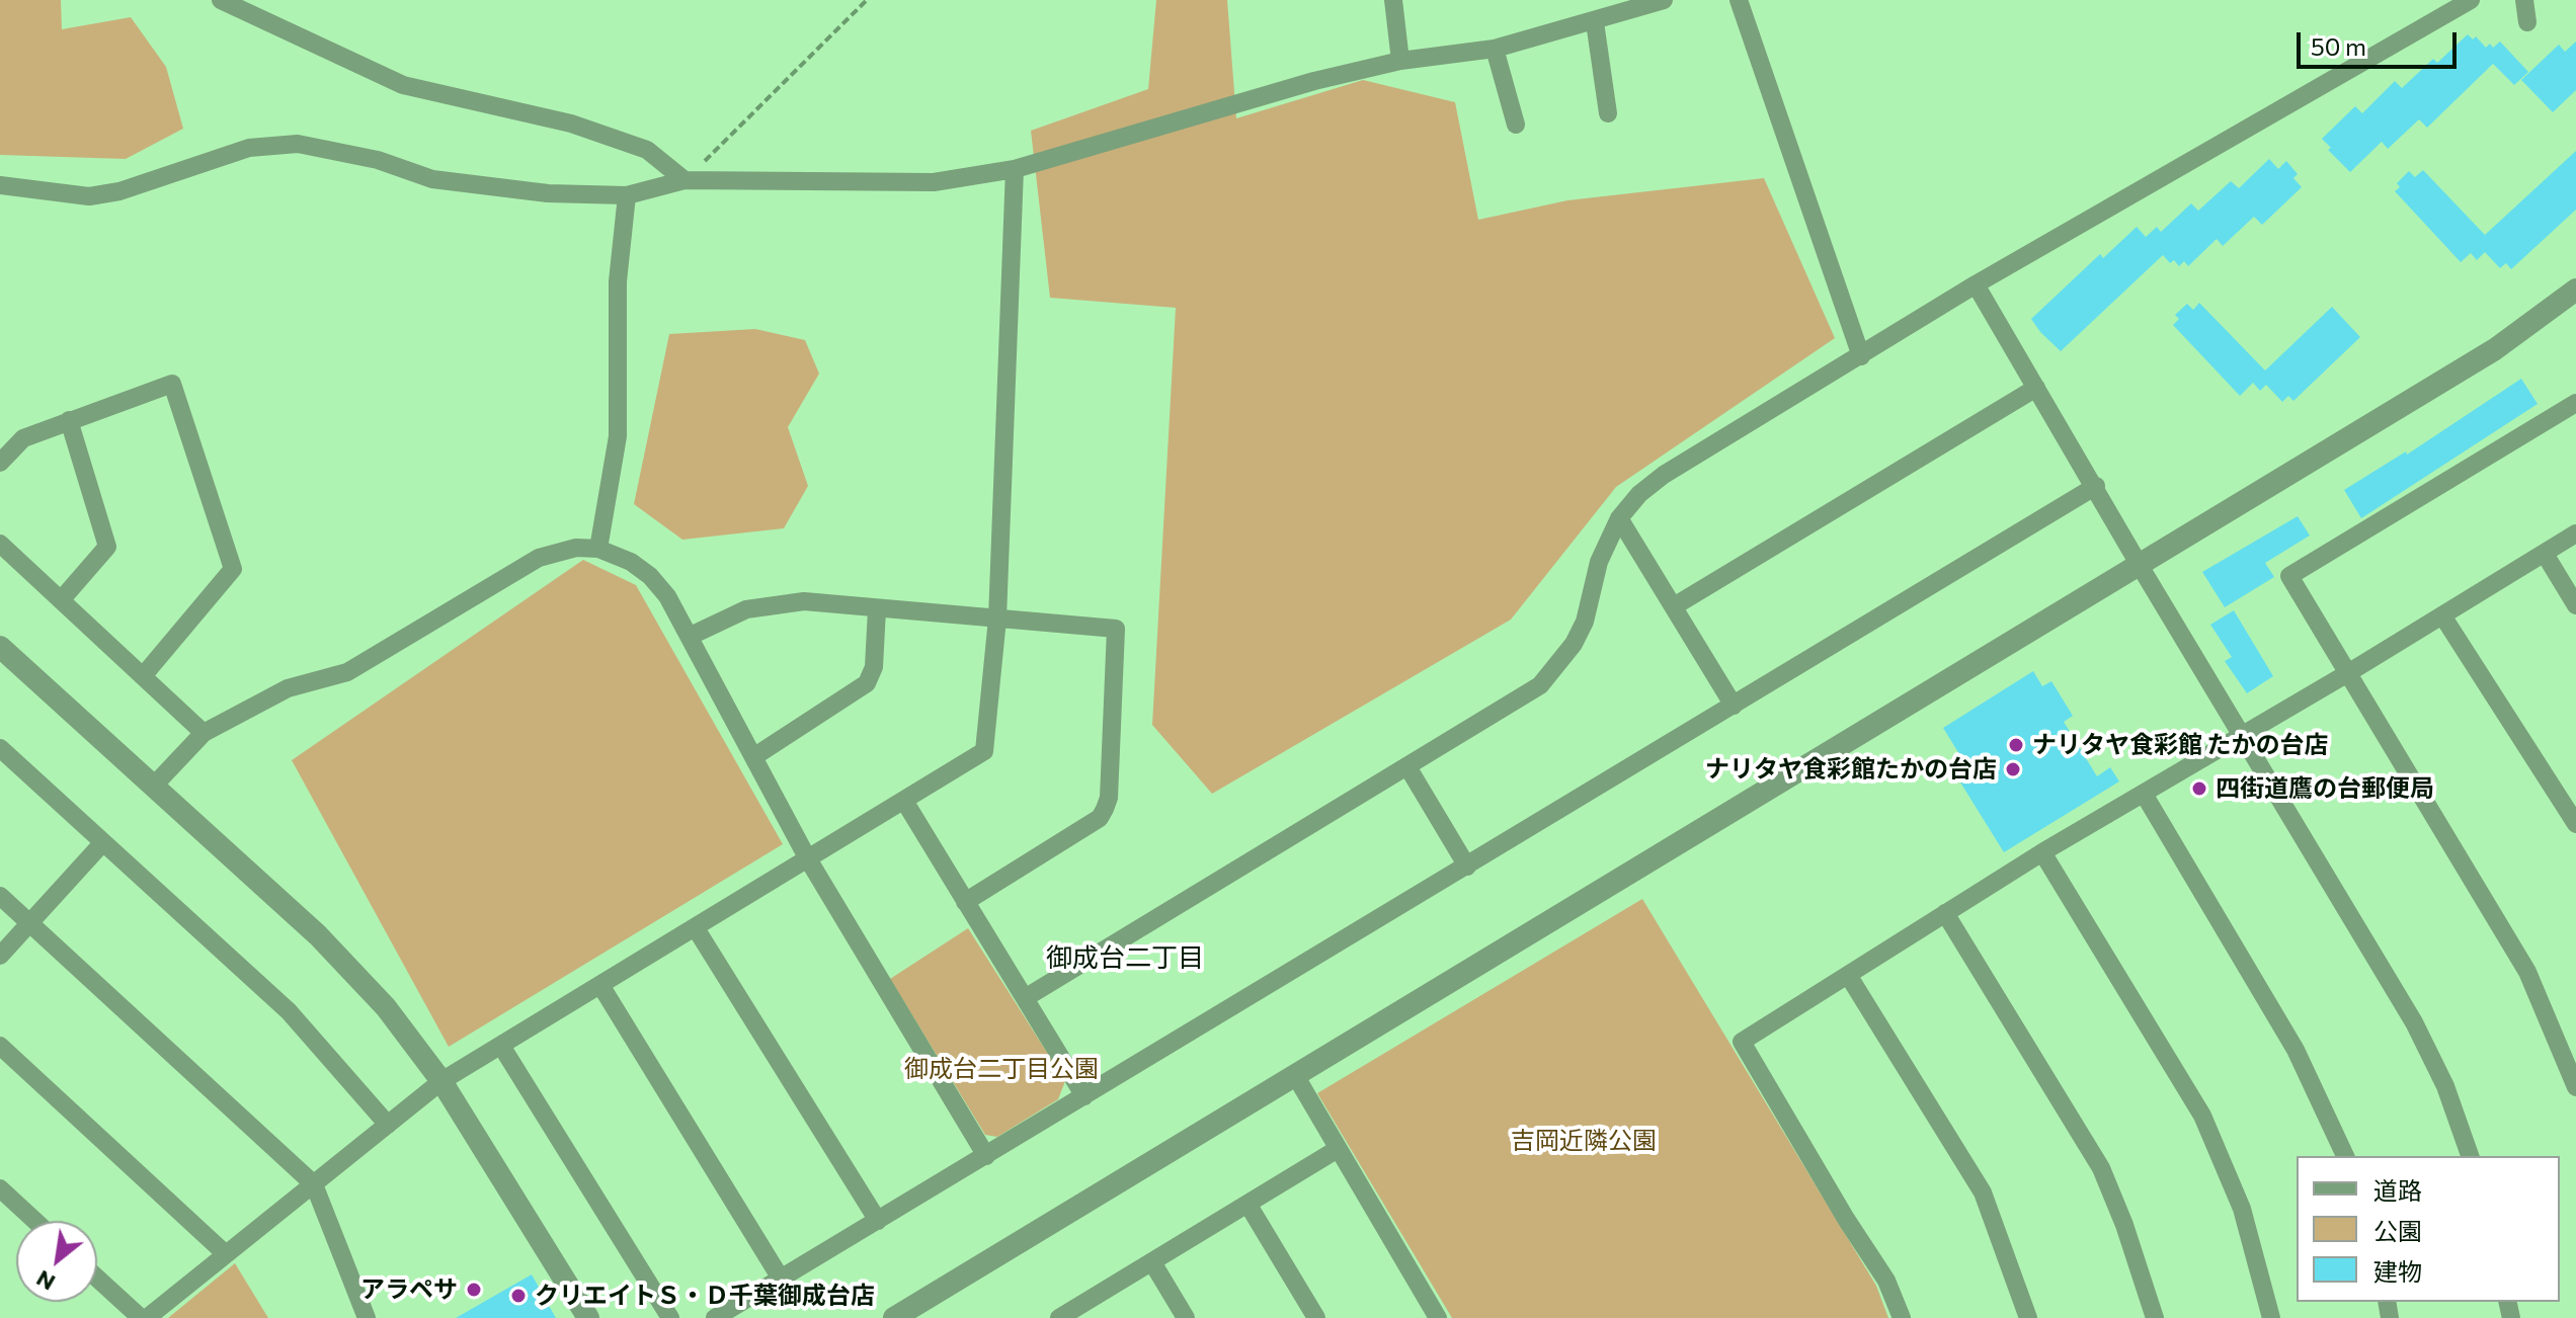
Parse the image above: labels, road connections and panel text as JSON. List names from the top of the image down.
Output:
{
  "districts": ["御成台二丁目"],
  "parks": ["御成台二丁目公園", "吉岡近隣公園"],
  "places": [
    "ナリタヤ食彩館 たかの台店",
    "ナリタヤ食彩館たかの台店",
    "四街道鷹の台郵便局",
    "アラペサ",
    "クリエイトＳ・Ｄ千葉御成台店"
  ],
  "legend": ["道路", "公園", "建物"],
  "scale_bar": "50 m",
  "north": "bottom left"
}
